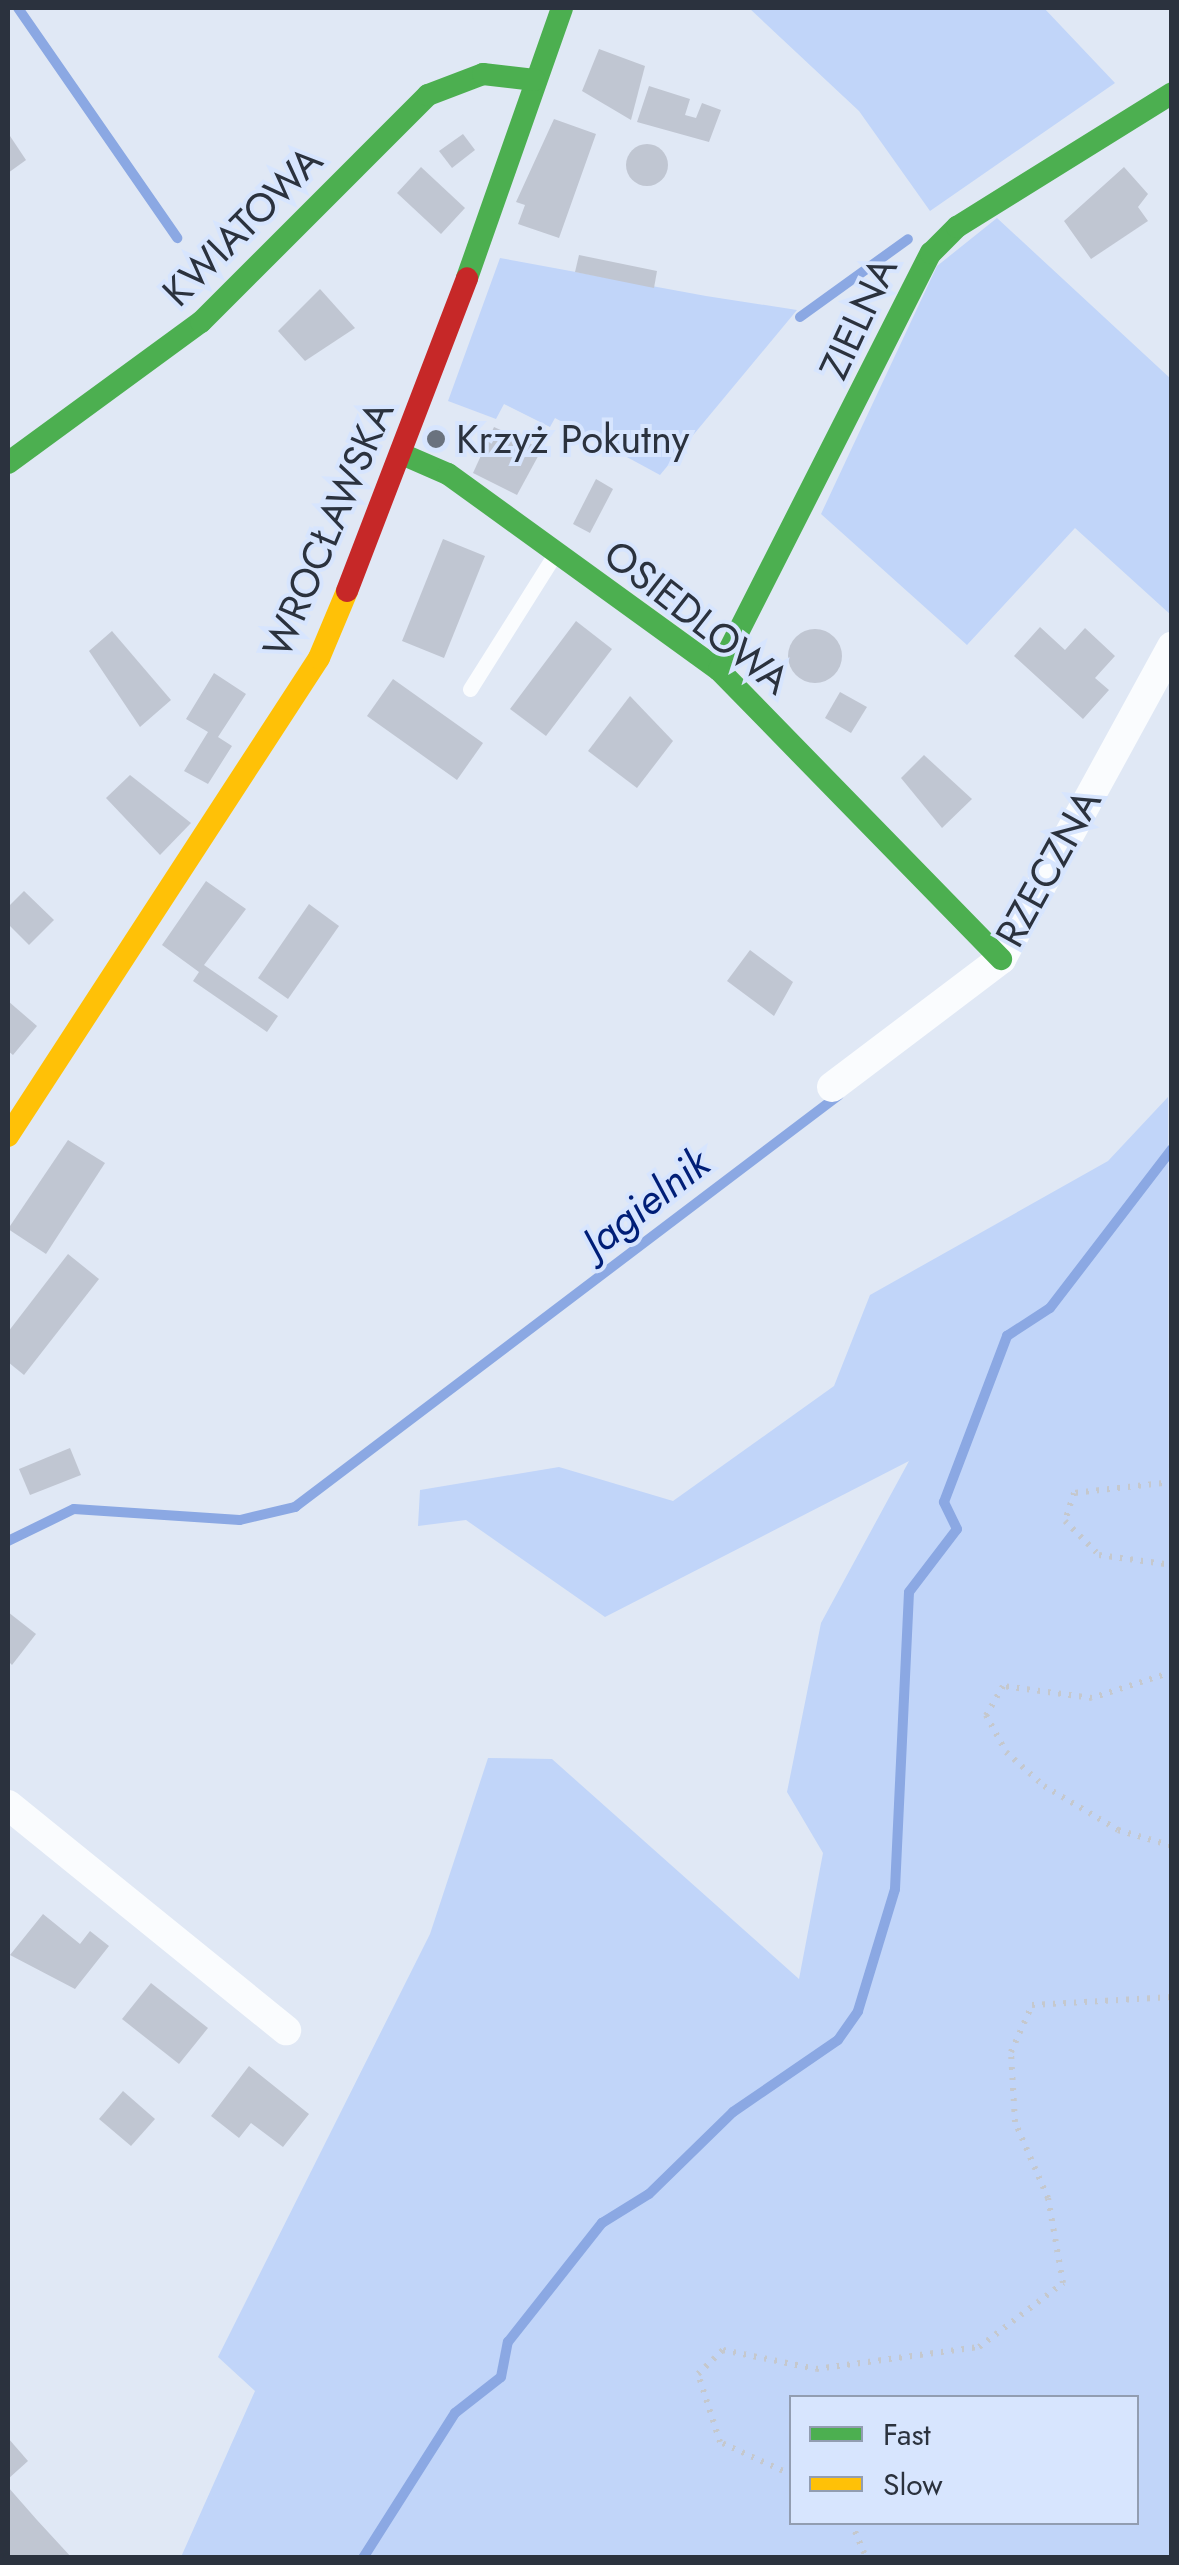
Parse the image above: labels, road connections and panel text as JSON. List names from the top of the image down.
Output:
{
  "streets": {
    "street": [
      "KWIATOWA",
      "ZIELNA",
      "WROCŁAWSKA",
      "OSIEDLOWA",
      "RZECZNA"
    ]
  },
  "crossings": [
    ["KWIATOWA", "WROCŁAWSKA"],
    ["ZIELNA", "OSIEDLOWA"],
    ["WROCŁAWSKA", "OSIEDLOWA"],
    ["OSIEDLOWA", "RZECZNA"]
  ],
  "water": ["Jagielnik"],
  "places": ["Krzyż Pokutny"],
  "legend": ["Fast", "Slow"]
}
